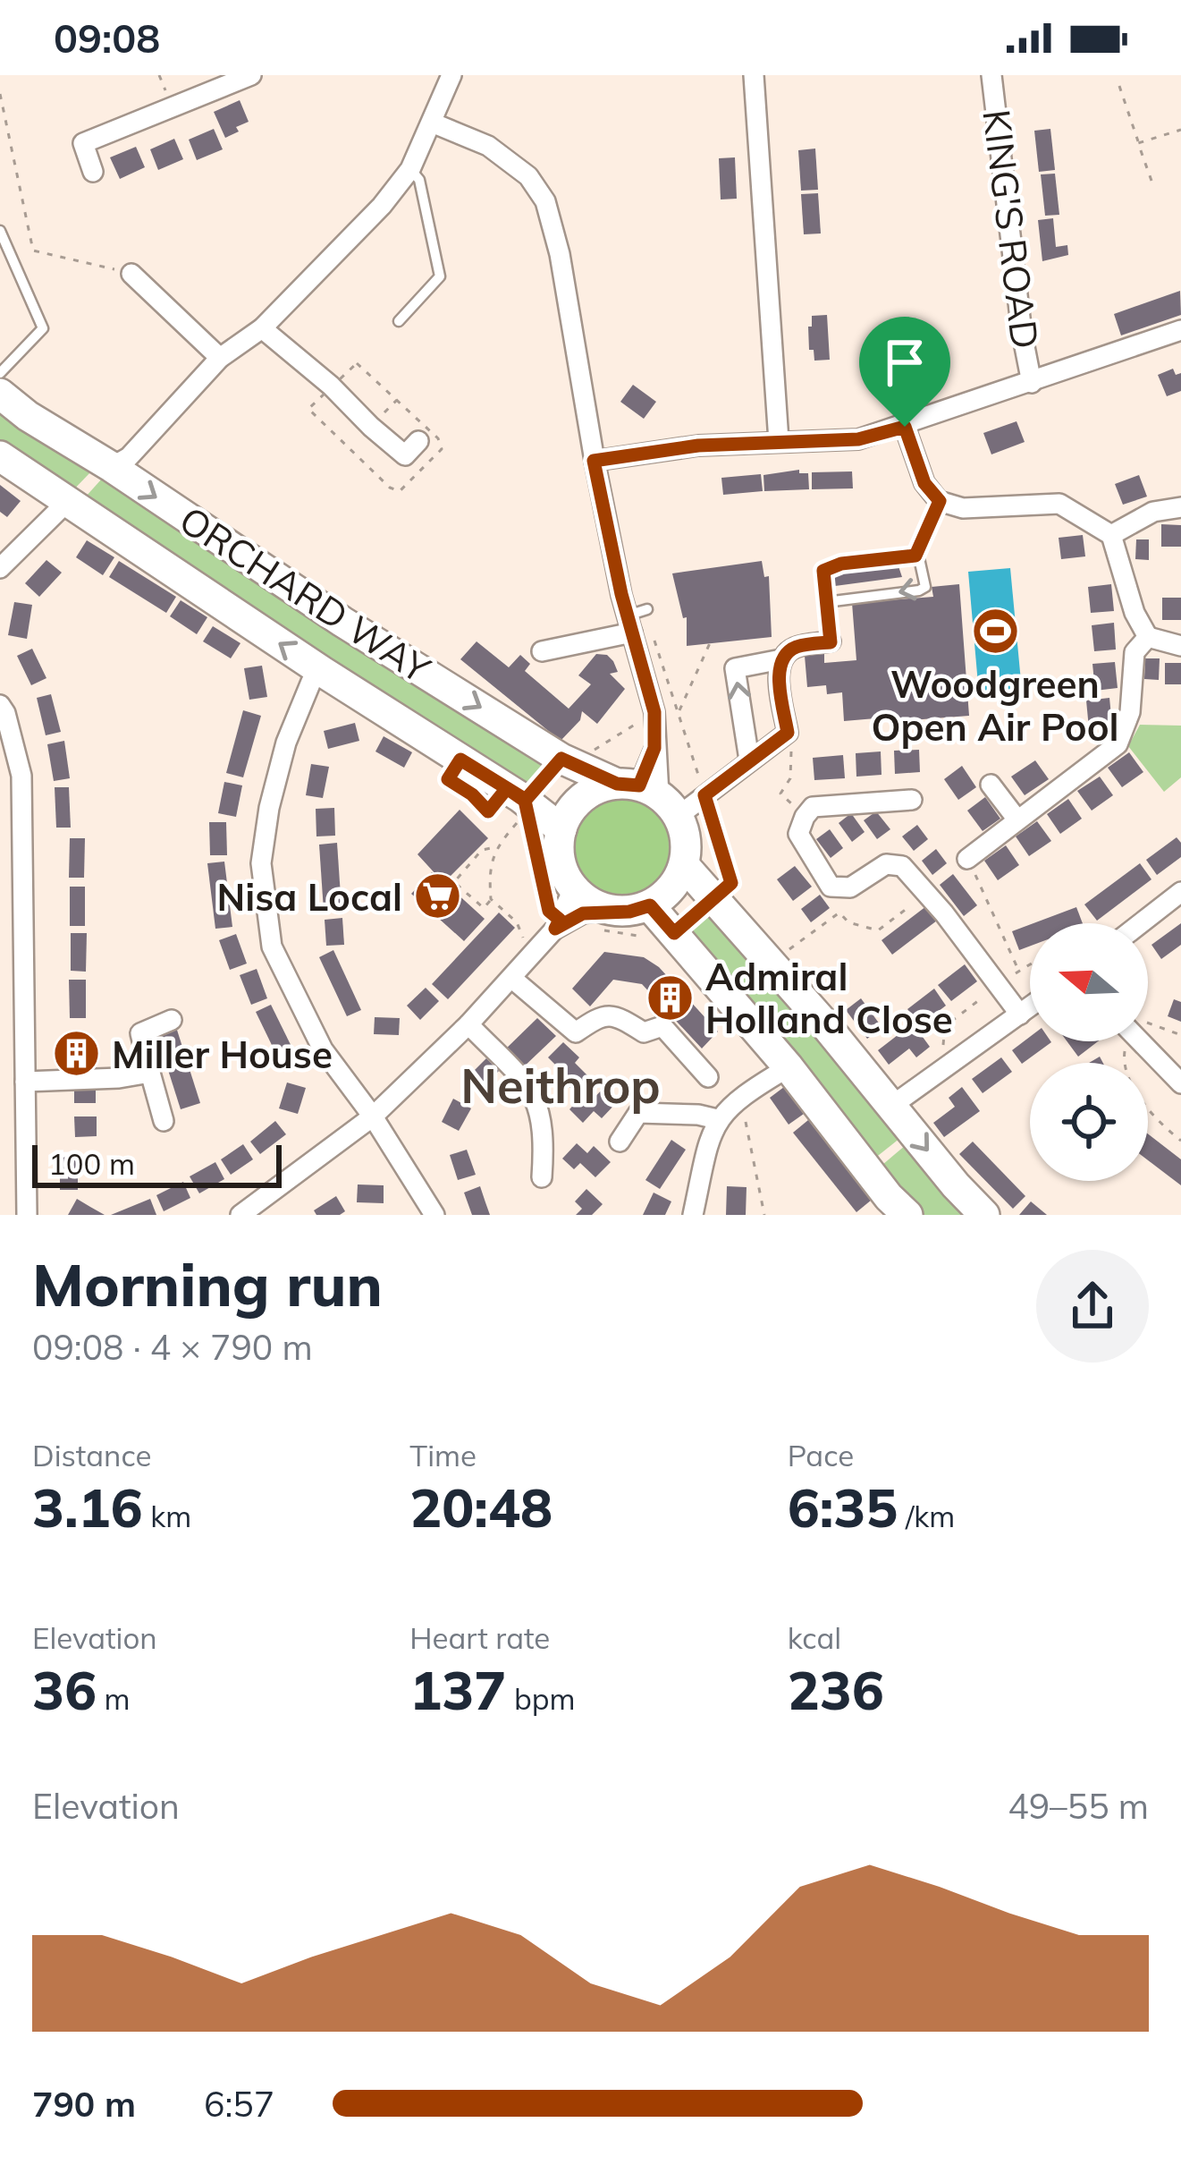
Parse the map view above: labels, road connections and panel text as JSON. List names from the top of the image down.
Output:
{
  "streets": {
    "street": ["KING'S ROAD", "ORCHARD WAY"]
  },
  "districts": ["Neithrop"],
  "places": {
    "sports": ["Woodgreen Open Air Pool"],
    "supermarket": ["Nisa Local"],
    "building": ["Admiral Holland Close", "Miller House"]
  },
  "scale_bar": "100 m",
  "north": "left",
  "page": {
    "status": "09:08",
    "scale": "100 m",
    "heading": ["Morning run", "09:08 · 4 × 790 m"],
    "stats": [
      ["Distance", "3.16 km"],
      ["Time", "20:48"],
      ["Pace", "6:35 /km"],
      ["Elevation", "36 m"],
      ["Heart rate", "137 bpm"],
      ["kcal", "236"]
    ],
    "chart": ["Elevation", "49–55 m"],
    "list": [
      {
        "name": "790 m",
        "note": "6:57"
      }
    ]
  }
}
